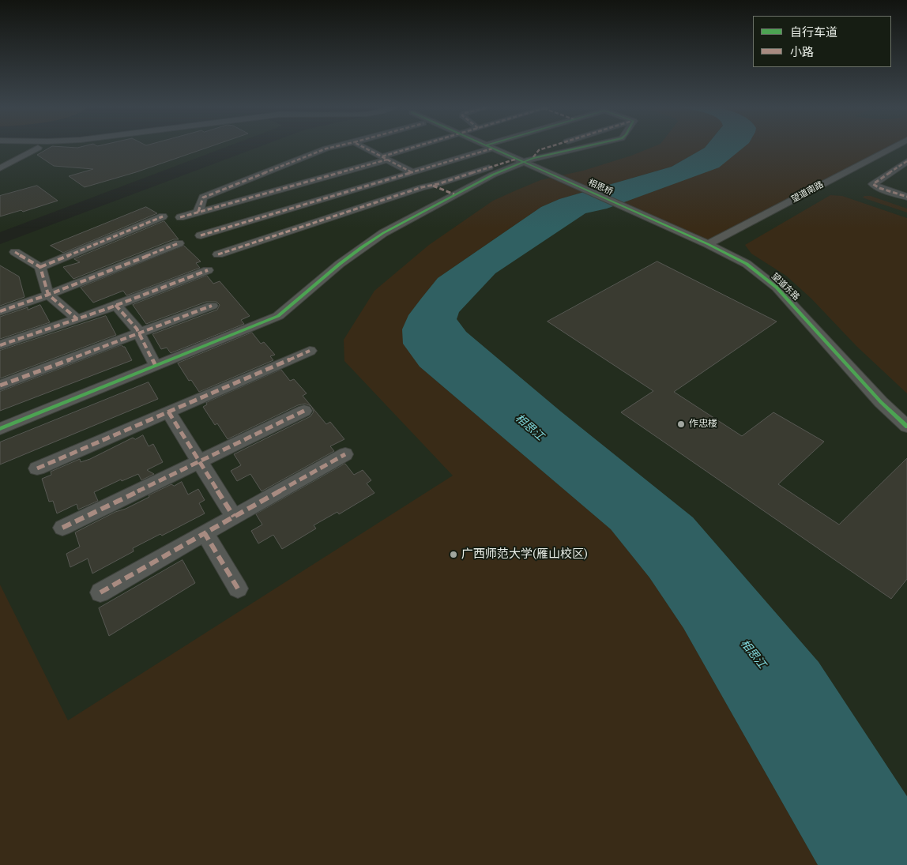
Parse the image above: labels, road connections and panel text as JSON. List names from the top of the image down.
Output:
{
  "streets": {
    "street": ["相思桥", "望道南路", "望道东路"]
  },
  "crossings": [
    ["相思桥", "望道东路"],
    ["望道南路", "望道东路"]
  ],
  "water": ["相思江"],
  "places": ["作忠楼", "广西师范大学(雁山校区)"],
  "legend": ["自行车道", "小路"]
}
